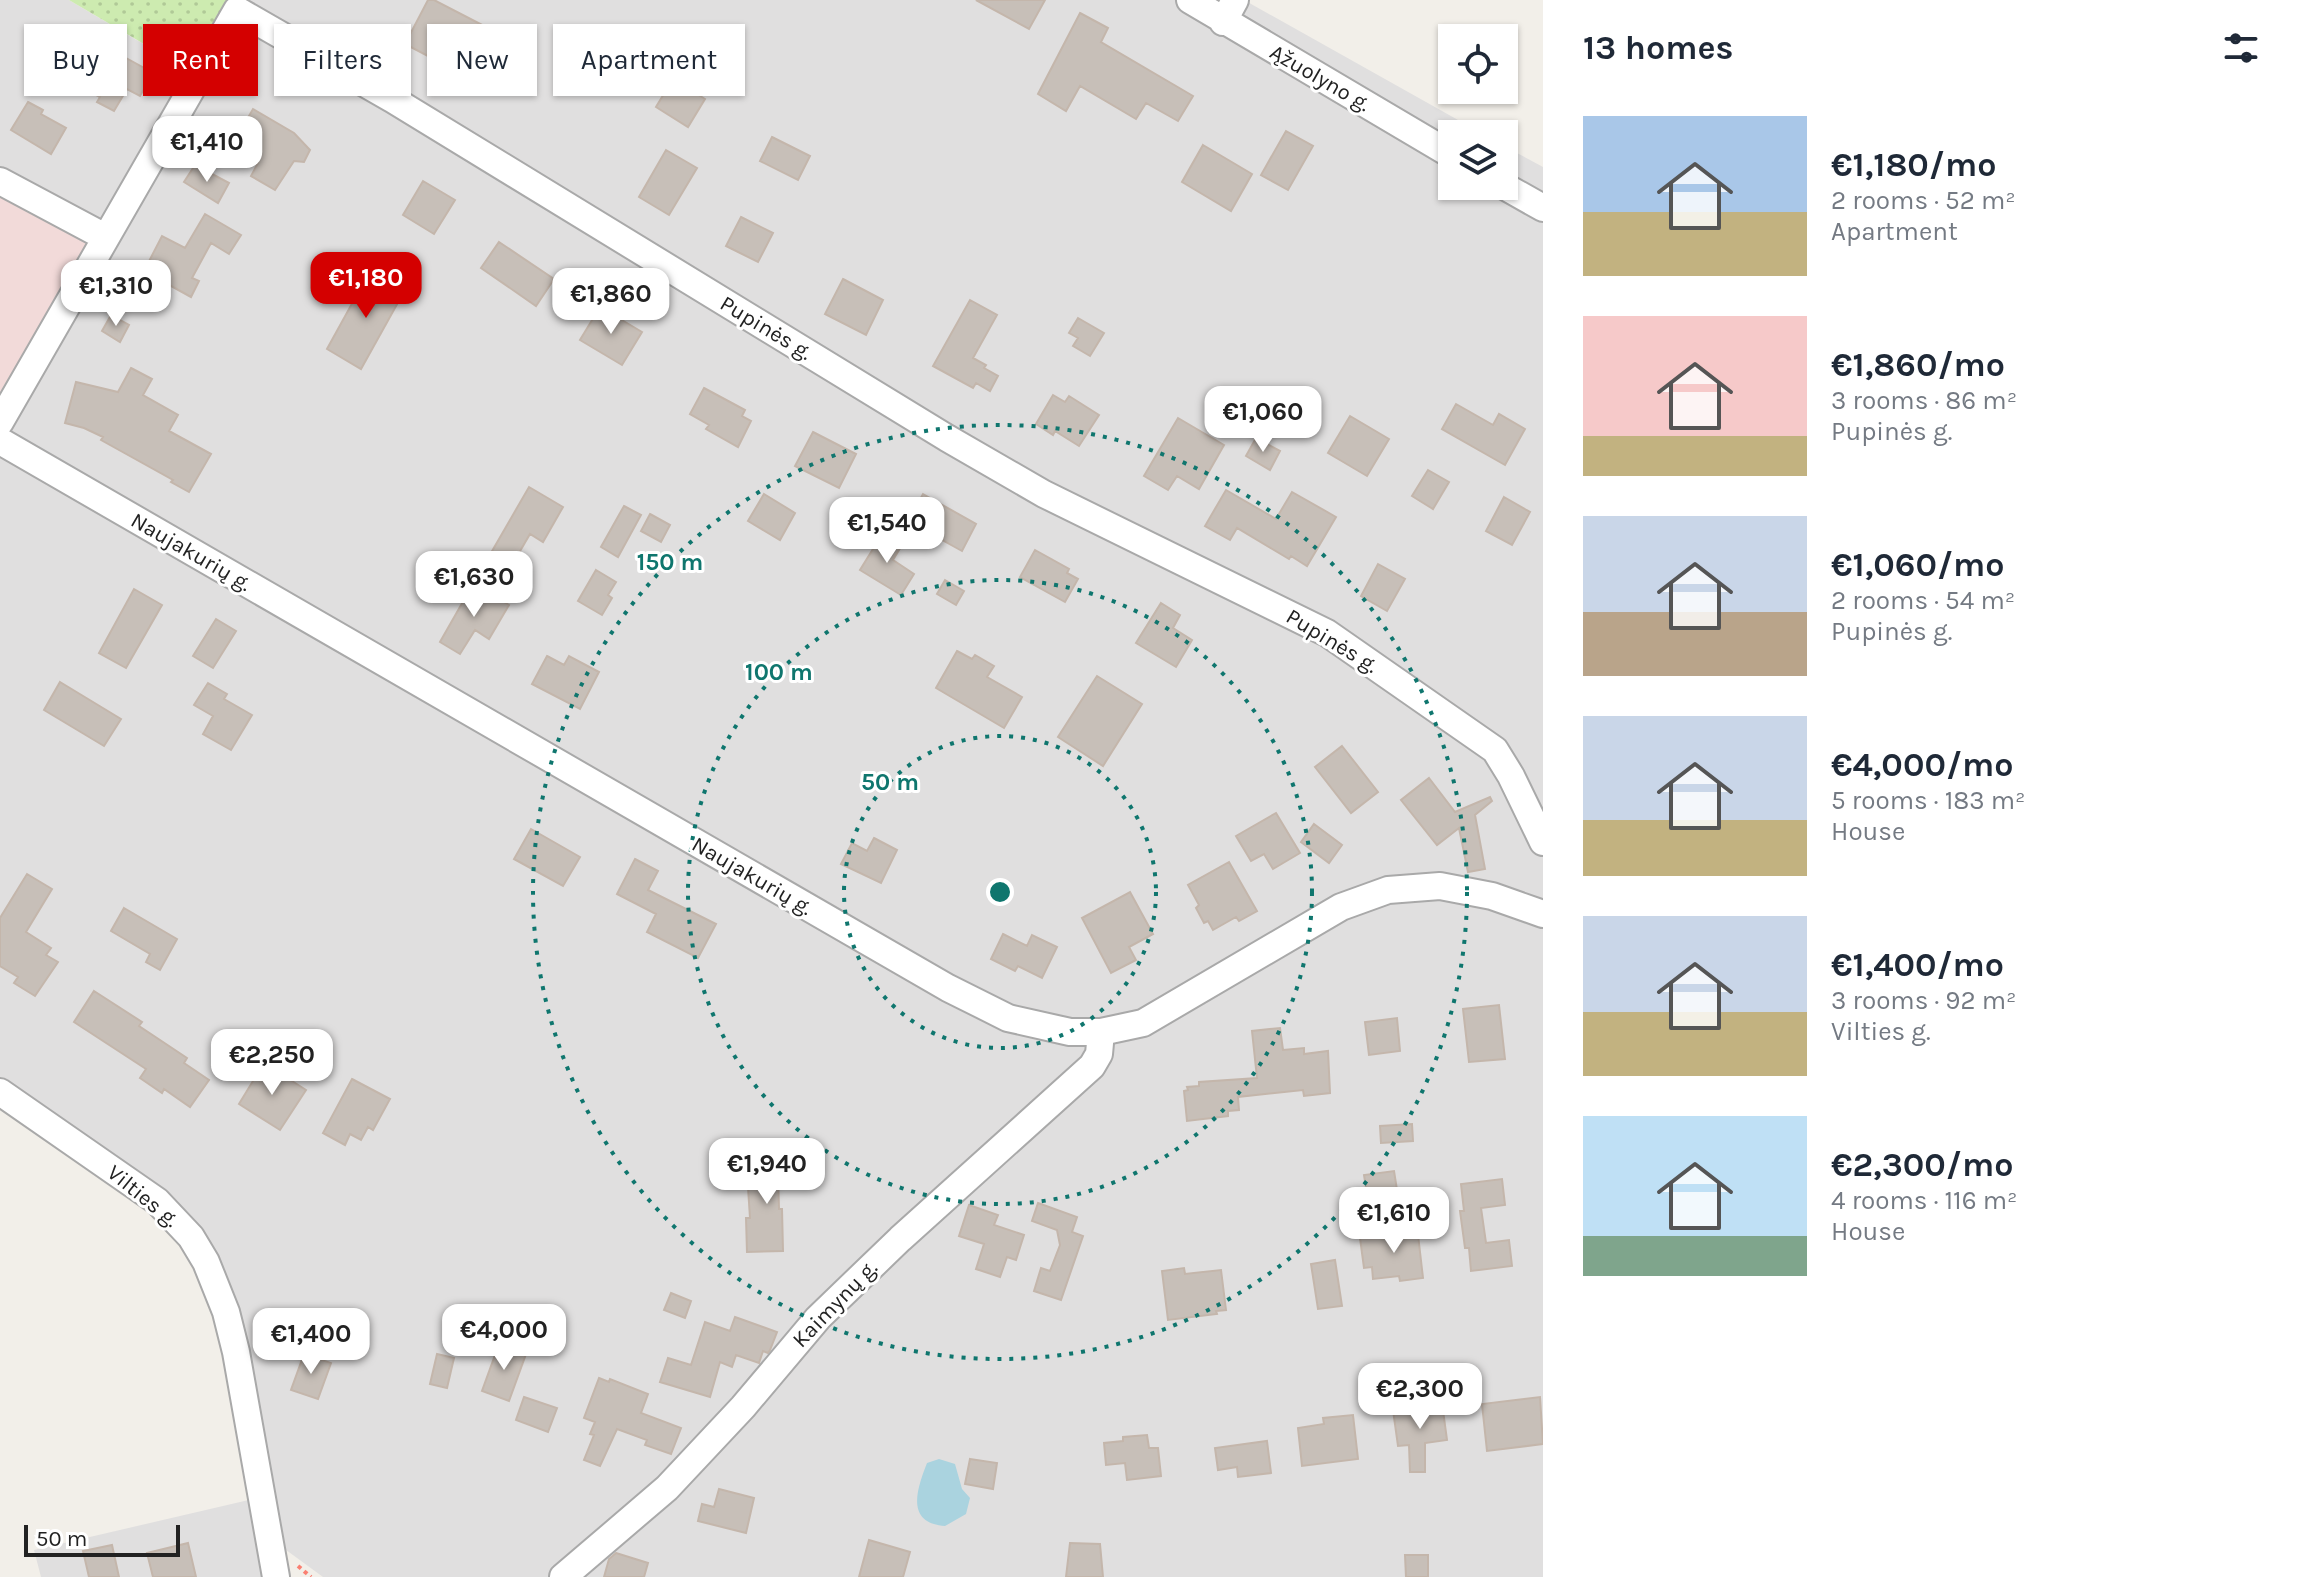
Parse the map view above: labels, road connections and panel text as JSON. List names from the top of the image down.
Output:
{
  "streets": {
    "street": [
      "Ąžuolyno g.",
      "Pupinės g.",
      "Naujakurių g.",
      "Vilties g.",
      "Kaimynų g."
    ]
  },
  "crossings": [
    ["Naujakurių g.", "Kaimynų g."]
  ],
  "scale_bar": "50 m",
  "page": {
    "heading": "13 homes",
    "chip": [
      "Buy",
      "Rent",
      "Filters",
      "New",
      "Apartment"
    ],
    "list": [
      {
        "name": "€1,180/mo",
        "note": "2 rooms · 52 m² · Apartment"
      },
      {
        "name": "€1,860/mo",
        "note": "3 rooms · 86 m² · Pupinės g."
      },
      {
        "name": "€1,060/mo",
        "note": "2 rooms · 54 m² · Pupinės g."
      },
      {
        "name": "€4,000/mo",
        "note": "5 rooms · 183 m² · House"
      },
      {
        "name": "€1,400/mo",
        "note": "3 rooms · 92 m² · Vilties g."
      },
      {
        "name": "€2,300/mo",
        "note": "4 rooms · 116 m² · House"
      }
    ],
    "price": [
      "€1,410",
      "€1,180",
      "€1,310",
      "€1,860",
      "€1,060",
      "€1,540",
      "€1,630",
      "€2,250",
      "€1,940",
      "€1,610",
      "€4,000",
      "€1,400",
      "€2,300"
    ],
    "scale": "50 m"
  },
  "rings": ["150 m", "100 m", "50 m"]
}
